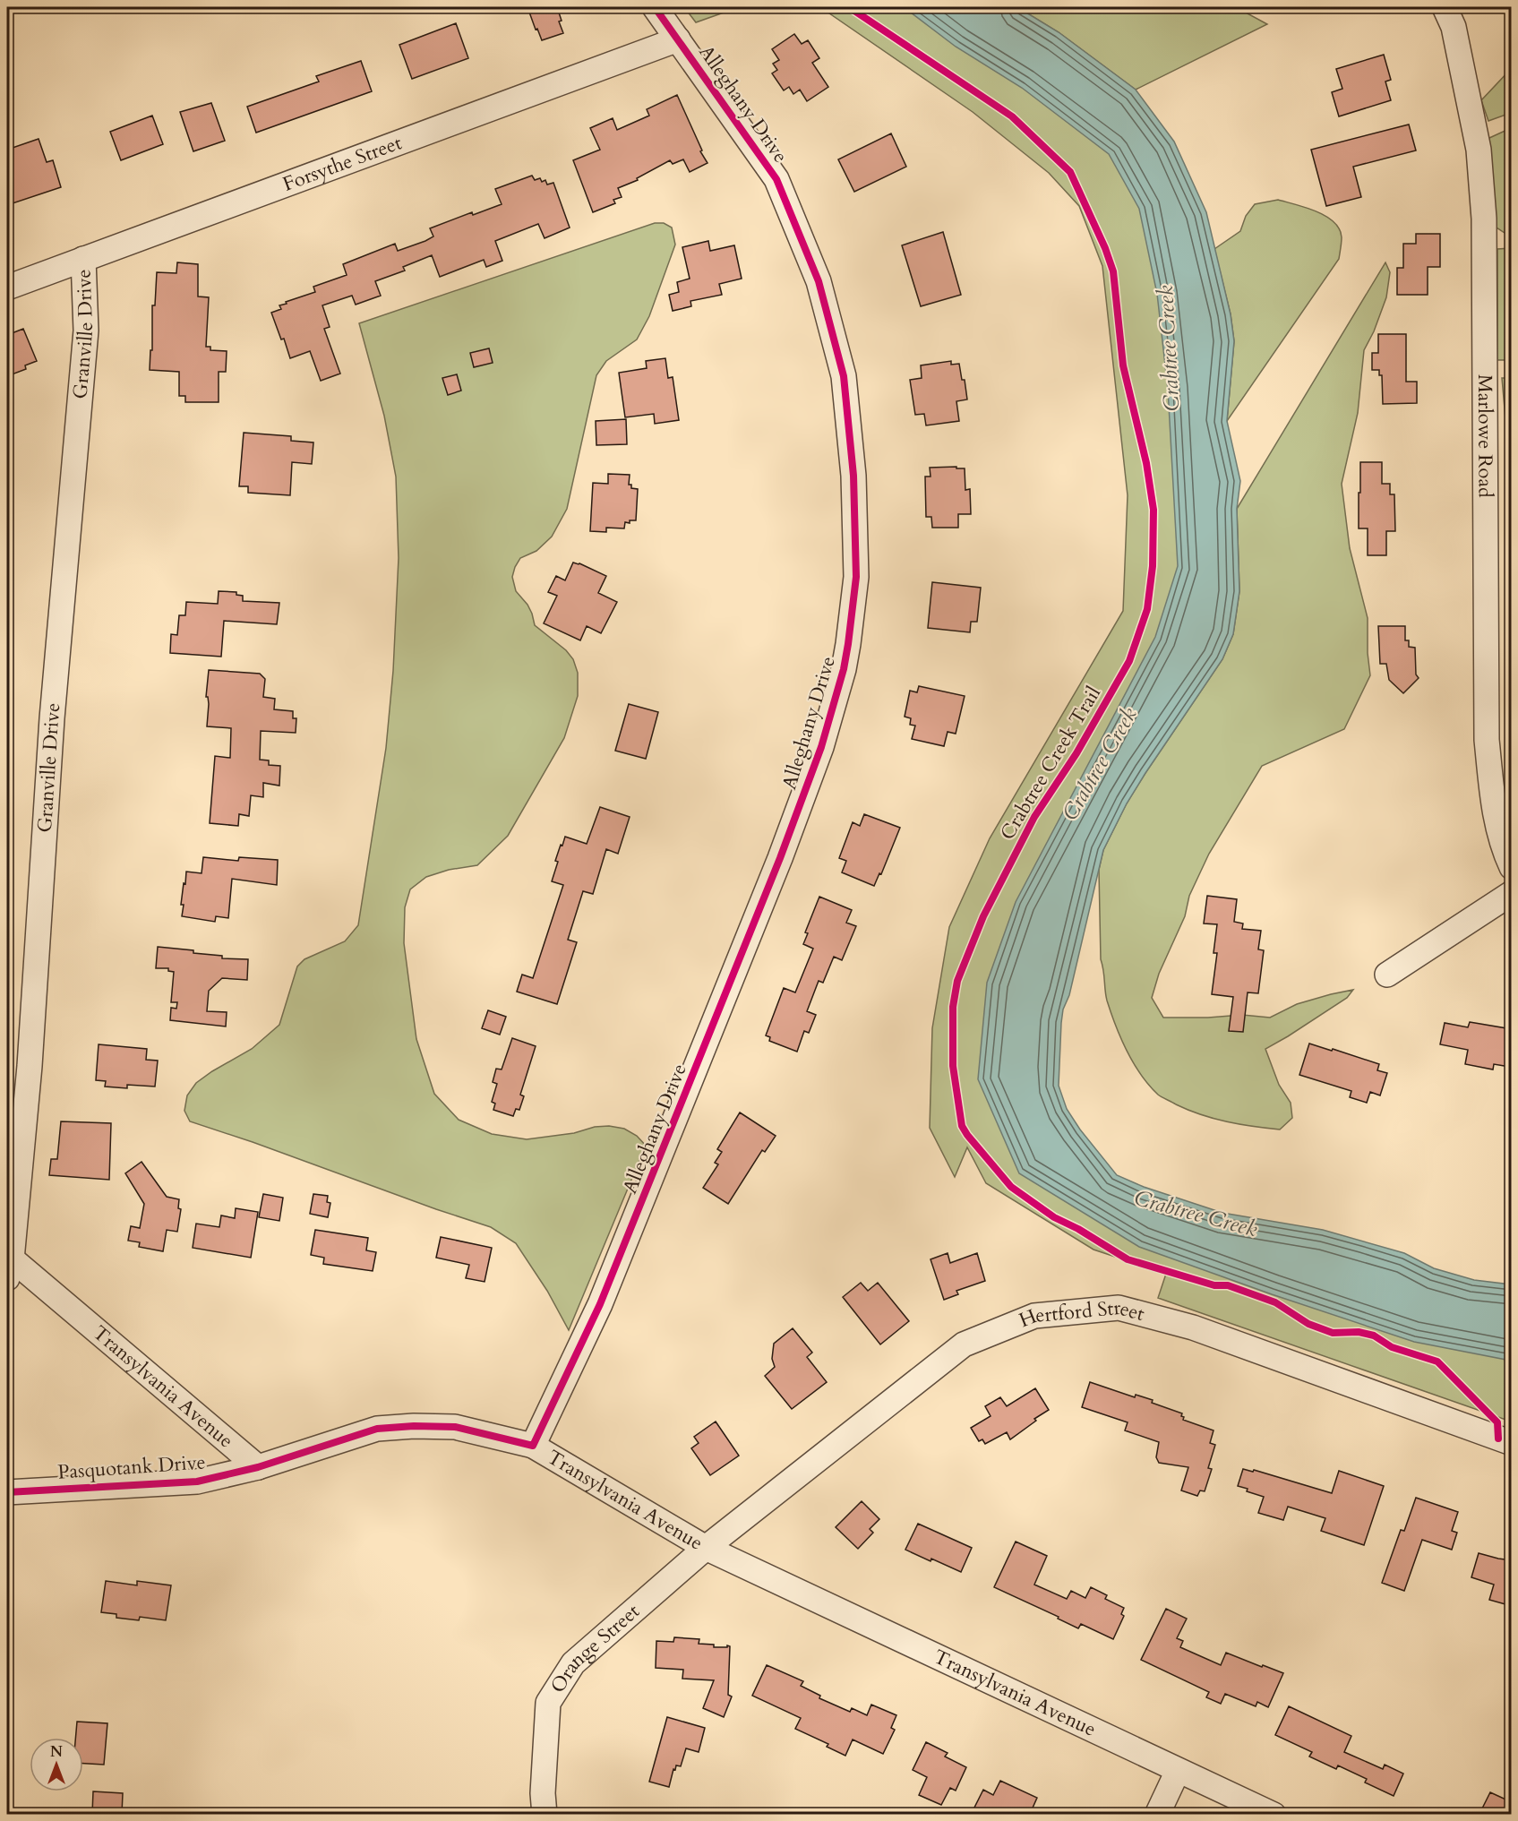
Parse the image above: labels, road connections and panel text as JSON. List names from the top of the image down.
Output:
{
  "streets": {
    "street": [
      "Alleghany Drive",
      "Forsythe Street",
      "Granville Drive",
      "Marlowe Road",
      "Hertford Street",
      "Transylvania Avenue",
      "Pasquotank Drive",
      "Orange Street"
    ],
    "cycle path": ["Crabtree Creek Trail"]
  },
  "crossings": [
    ["Alleghany Drive", "Forsythe Street"],
    ["Alleghany Drive", "Transylvania Avenue"],
    ["Forsythe Street", "Granville Drive"],
    ["Granville Drive", "Transylvania Avenue"],
    ["Hertford Street", "Transylvania Avenue"],
    ["Hertford Street", "Orange Street"],
    ["Transylvania Avenue", "Pasquotank Drive"],
    ["Transylvania Avenue", "Orange Street"]
  ],
  "water": ["Crabtree Creek"],
  "north": "top"
}
